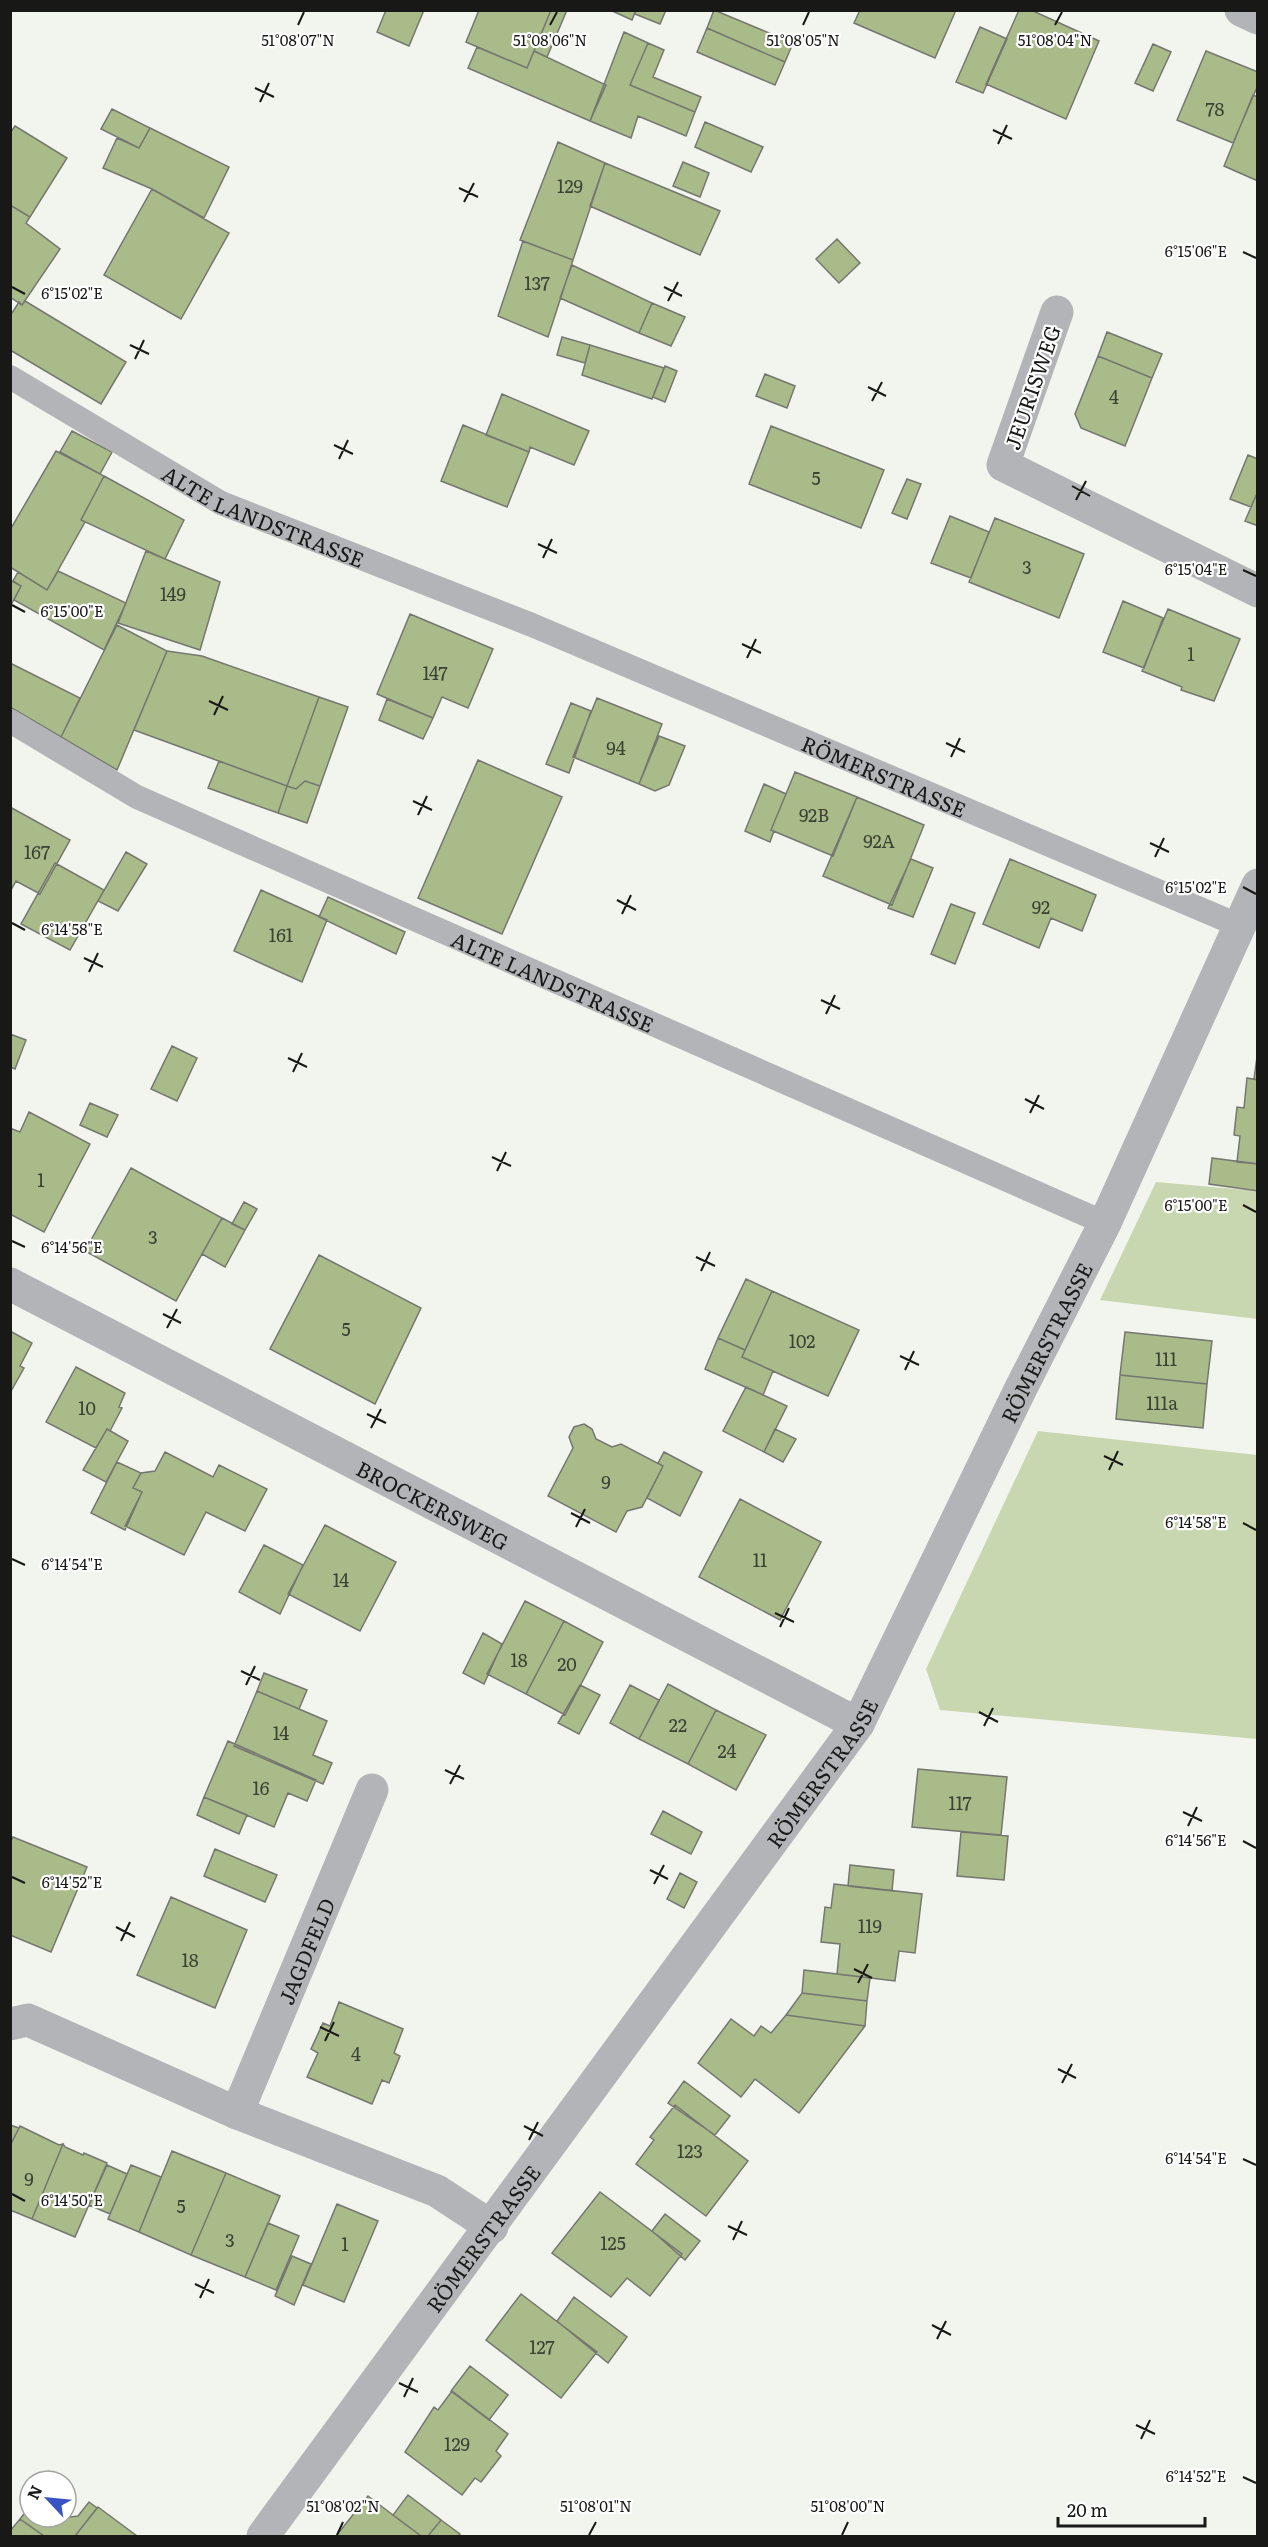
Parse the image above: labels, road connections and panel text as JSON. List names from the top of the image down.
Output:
{
  "streets": {
    "street": [
      "JEURISWEG",
      "RÖMERSTRASSE",
      "BROCKERSWEG",
      "JAGDFELD"
    ],
    "lane": ["ALTE LANDSTRASSE"]
  },
  "crossings": [
    ["ALTE LANDSTRASSE", "RÖMERSTRASSE"],
    ["RÖMERSTRASSE", "BROCKERSWEG"]
  ],
  "house_numbers": [
    "78",
    "129",
    "137",
    "4",
    "5",
    "3",
    "149",
    "1",
    "147",
    "94",
    "92B",
    "92A",
    "167",
    "92",
    "161",
    "1",
    "3",
    "5",
    "102",
    "111",
    "111a",
    "10",
    "9",
    "11",
    "14",
    "18",
    "20",
    "22",
    "14",
    "24",
    "16",
    "117",
    "119",
    "18",
    "4",
    "123",
    "9",
    "5",
    "3",
    "125",
    "1",
    "127",
    "129"
  ],
  "scale_bar": "20 m",
  "north": "top left",
  "coordinates": [
    "51°08'07\"N",
    "51°08'06\"N",
    "51°08'05\"N",
    "51°08'04\"N",
    "6°15'06\"E",
    "6°15'02\"E",
    "6°15'04\"E",
    "6°15'00\"E",
    "6°14'58\"E",
    "6°14'56\"E",
    "6°14'54\"E",
    "6°14'52\"E",
    "6°14'50\"E",
    "51°08'02\"N",
    "51°08'01\"N",
    "51°08'00\"N"
  ]
}
